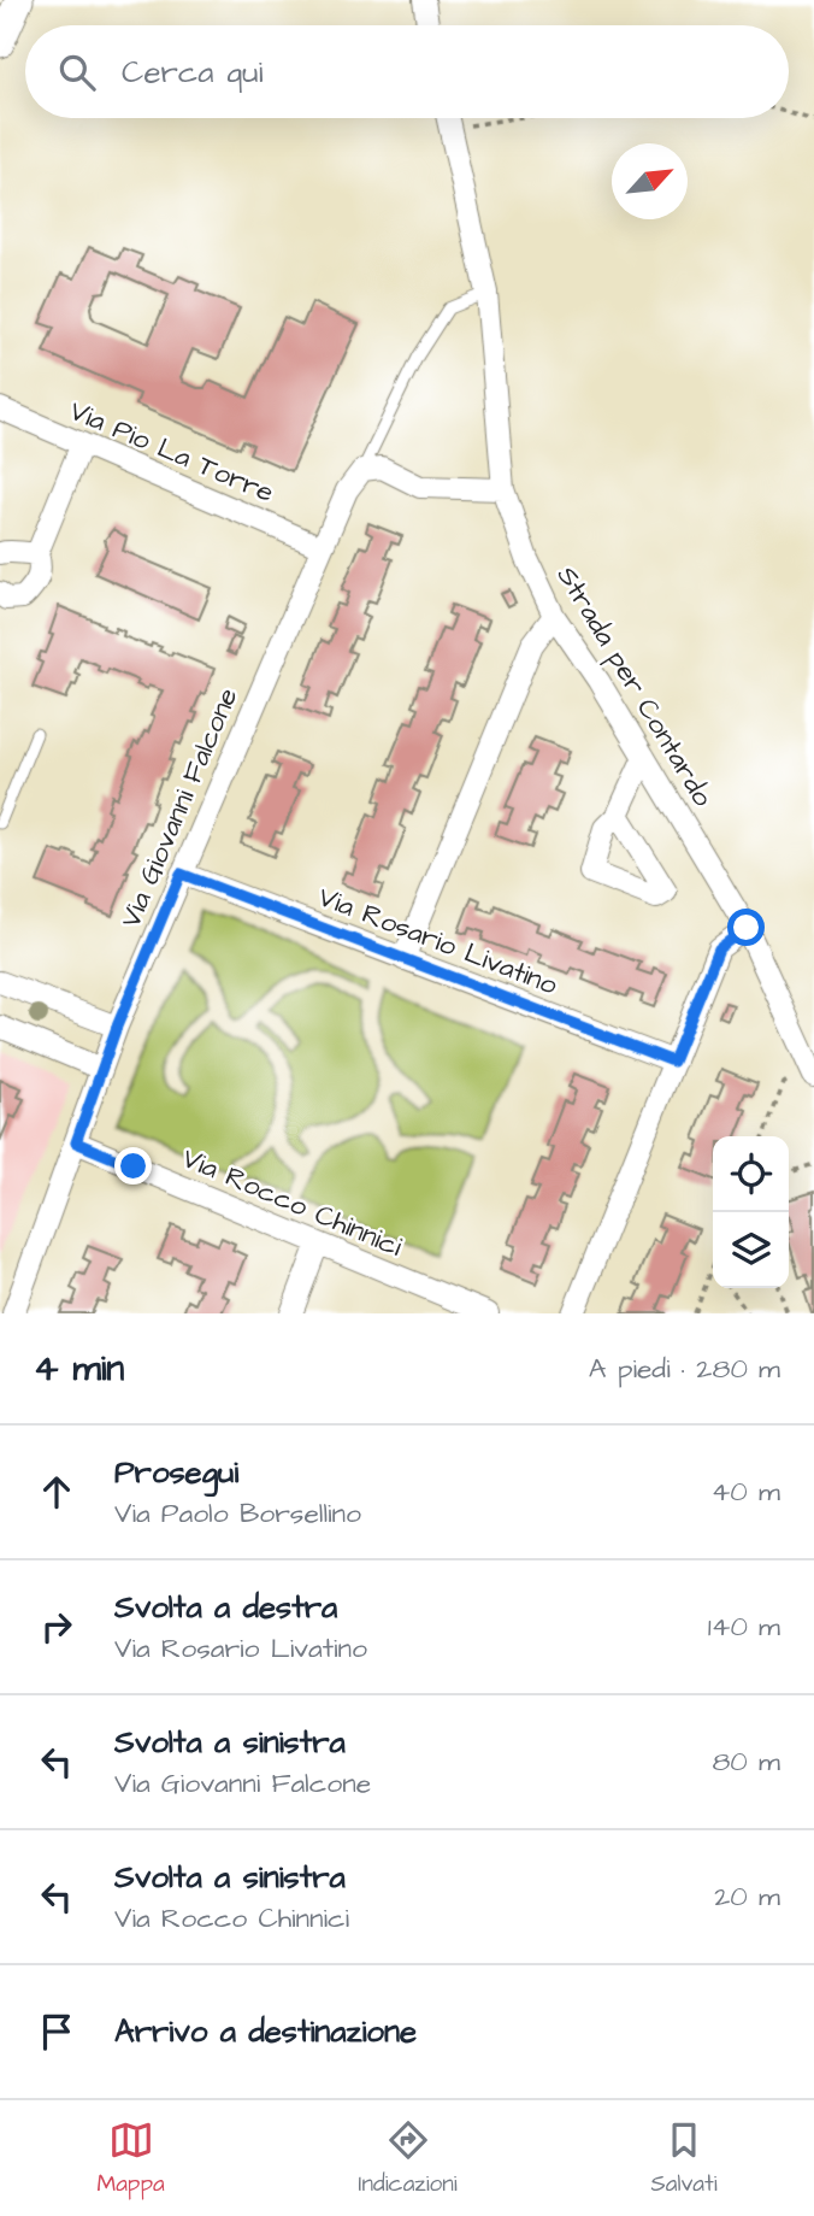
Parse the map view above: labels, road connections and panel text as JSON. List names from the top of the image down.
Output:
{
  "streets": {
    "street": [
      "Via Pio La Torre",
      "Strada per Contardo",
      "Via Giovanni Falcone",
      "Via Rosario Livatino",
      "Via Rocco Chinnici"
    ]
  },
  "crossings": [
    ["Via Pio La Torre", "Via Giovanni Falcone"],
    ["Via Giovanni Falcone", "Via Rosario Livatino"],
    ["Via Giovanni Falcone", "Via Rocco Chinnici"]
  ],
  "north": "top right",
  "page": {
    "search": "Cerca qui",
    "heading": ["4 min", "A piedi · 280 m"],
    "list": [
      ["Prosegui", "Via Paolo Borsellino", "40 m"],
      ["Svolta a destra", "Via Rosario Livatino", "140 m"],
      ["Svolta a sinistra", "Via Giovanni Falcone", "80 m"],
      ["Svolta a sinistra", "Via Rocco Chinnici", "20 m"],
      "Arrivo a destinazione"
    ],
    "nav": ["Mappa", "Indicazioni", "Salvati"]
  }
}
